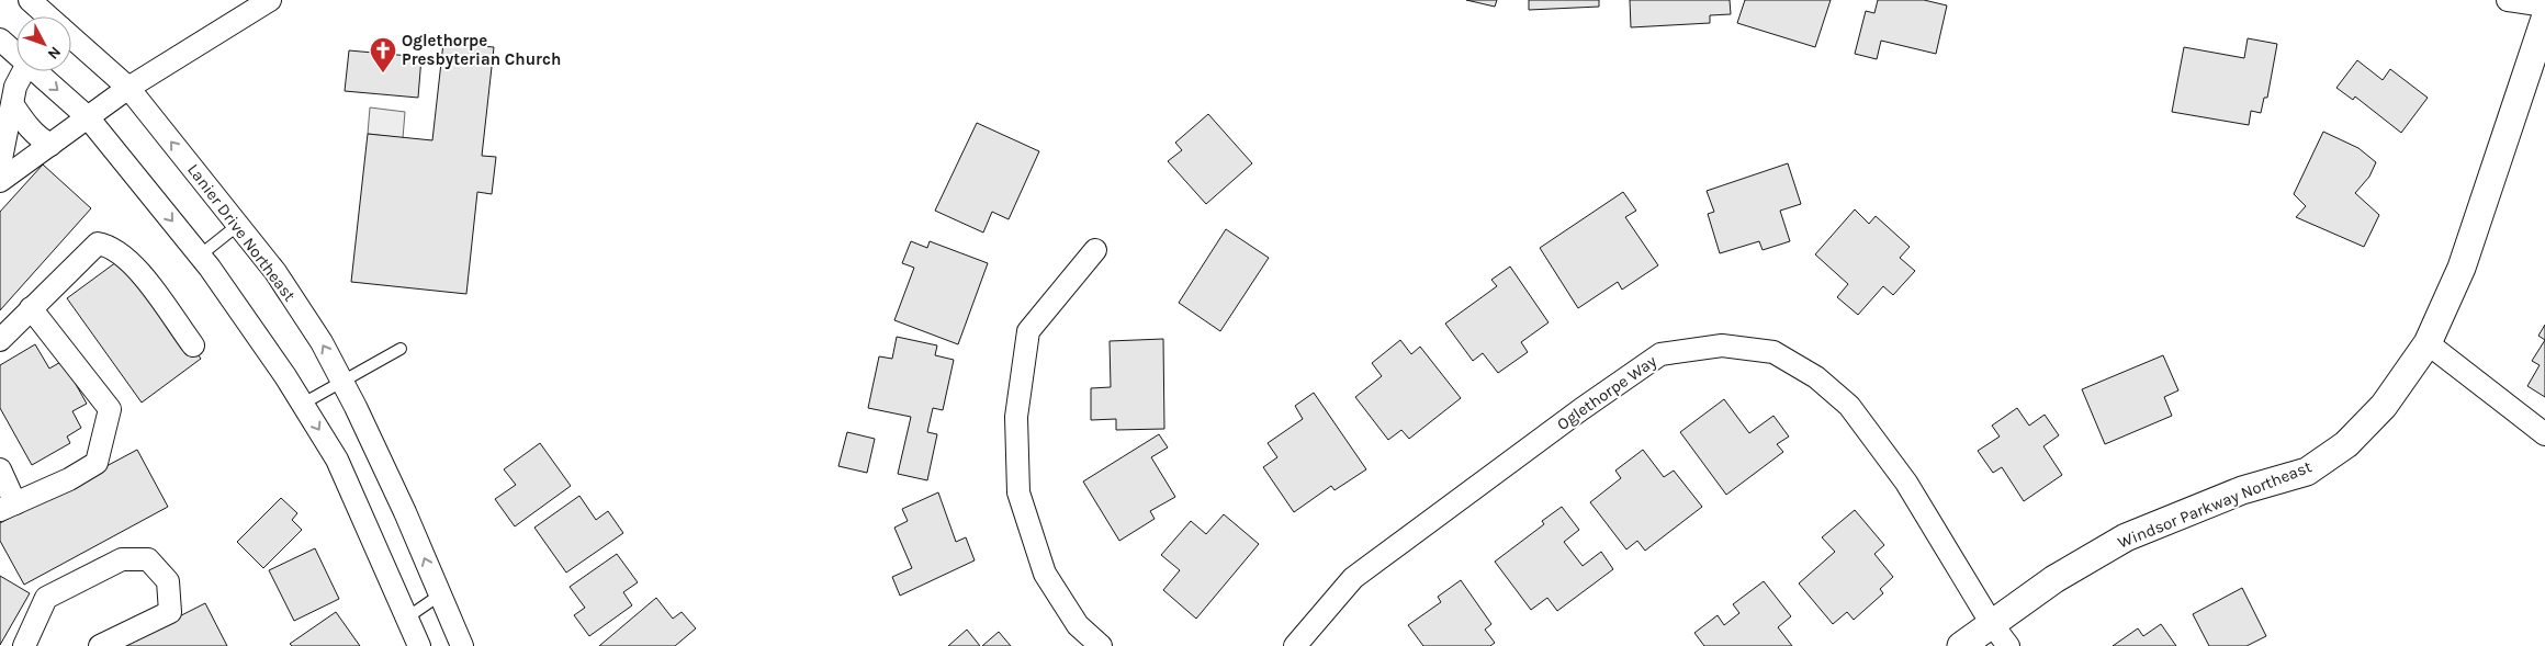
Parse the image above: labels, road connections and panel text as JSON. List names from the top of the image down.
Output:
{
  "streets": {
    "street": ["Lanier Drive Northeast", "Oglethorpe Way", "Windsor Parkway Northeast"]
  },
  "crossings": [
    ["Oglethorpe Way", "Windsor Parkway Northeast"]
  ],
  "places": {
    "church": ["Oglethorpe Presbyterian Church"]
  },
  "north": "bottom right"
}
